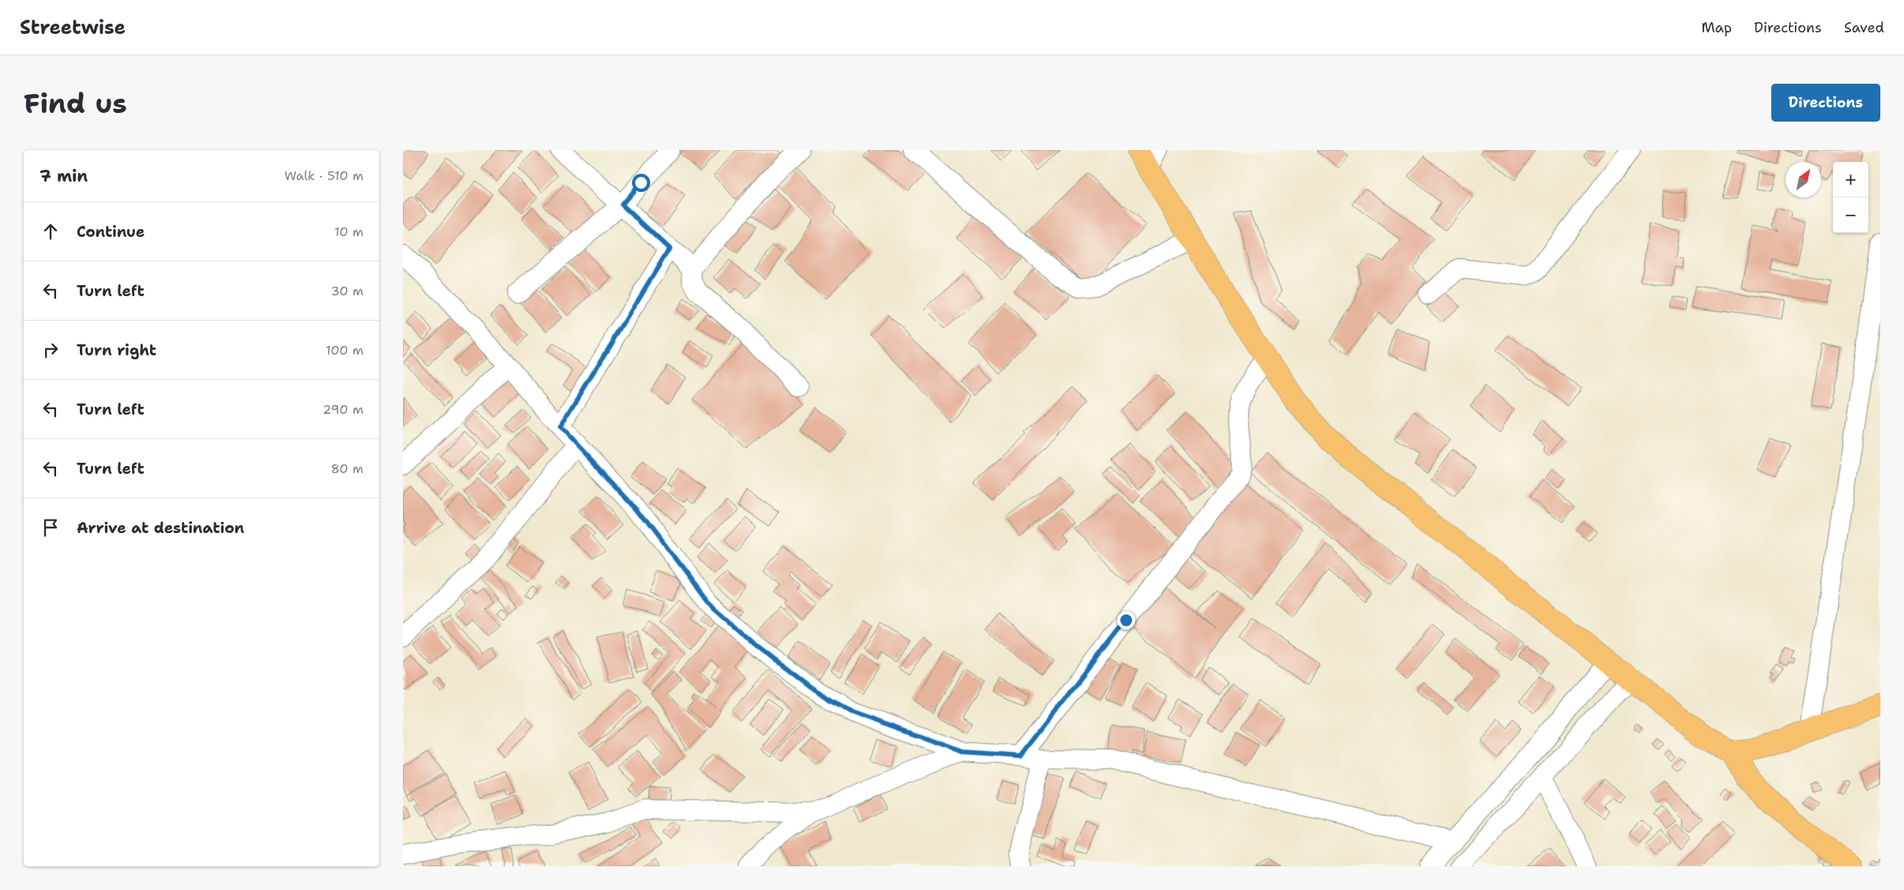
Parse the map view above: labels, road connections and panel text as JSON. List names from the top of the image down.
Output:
{
  "north": "top right",
  "page": {
    "header": "Streetwise",
    "nav": ["Map", "Directions", "Saved"],
    "buttons": "Directions",
    "title": "Find us",
    "heading": ["7 min", "Walk · 510 m"],
    "map_buttons": ["+", "−"],
    "list": [
      ["Continue", "10 m"],
      ["Turn left", "30 m"],
      ["Turn right", "100 m"],
      ["Turn left", "290 m"],
      ["Turn left", "80 m"],
      "Arrive at destination"
    ]
  }
}
